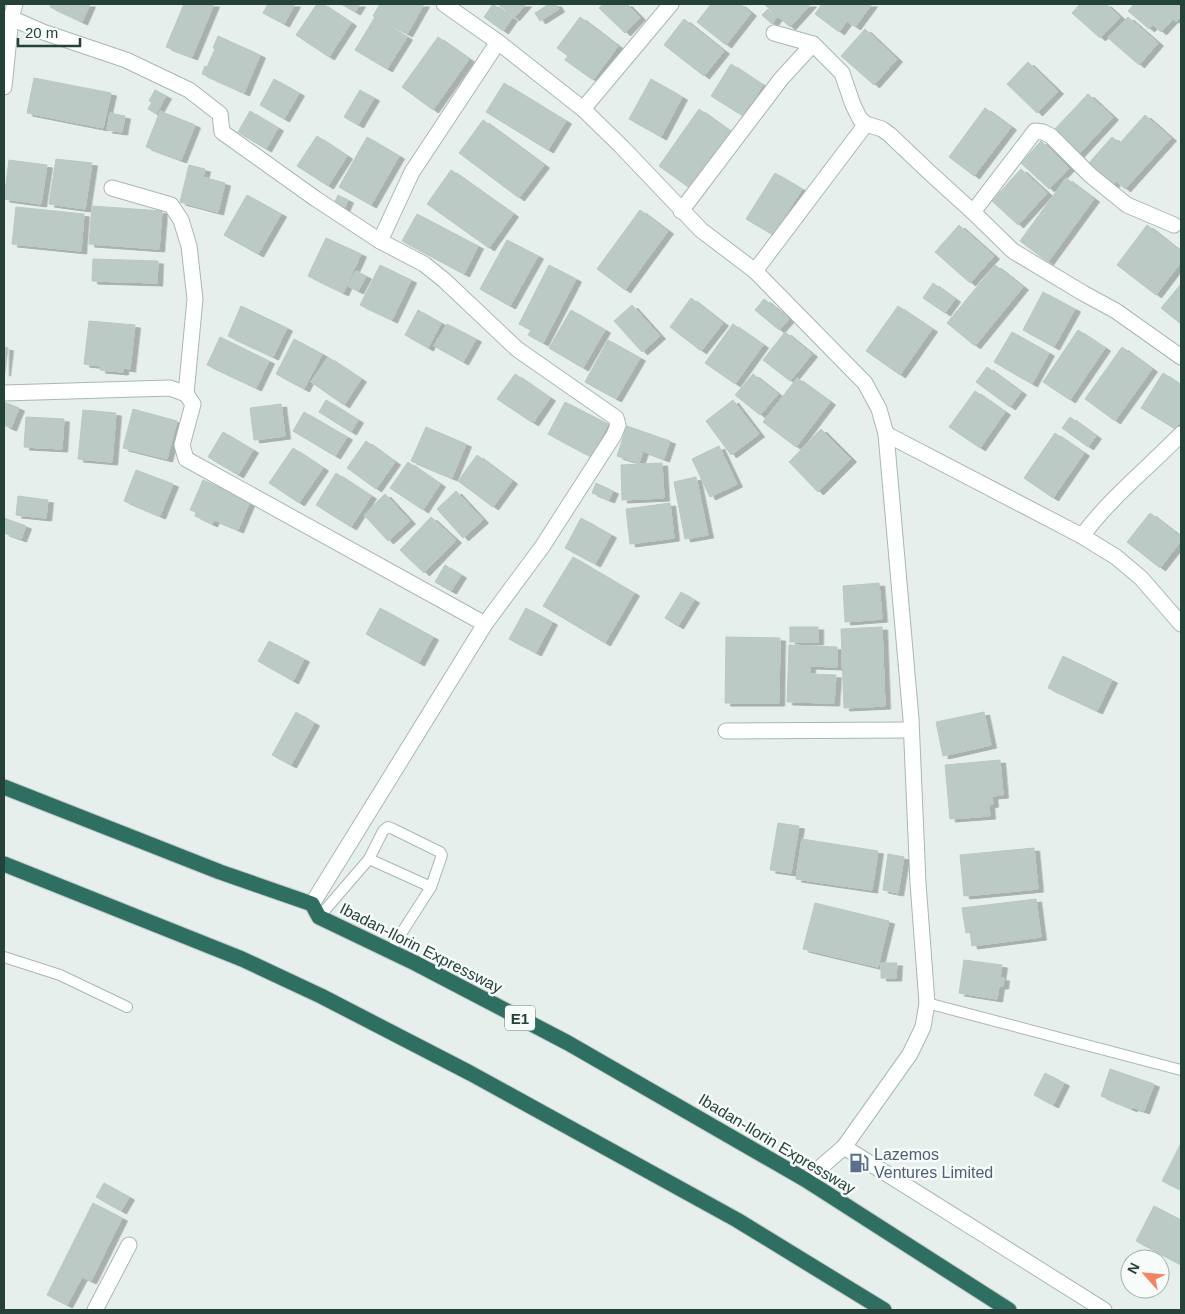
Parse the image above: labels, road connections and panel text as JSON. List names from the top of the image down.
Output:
{
  "streets": {
    "highway": ["Ibadan-Ilorin Expressway", "E1"]
  },
  "places": {
    "fuel station": ["Lazemos Ventures Limited"]
  },
  "scale_bar": "20 m",
  "north": "top left"
}
